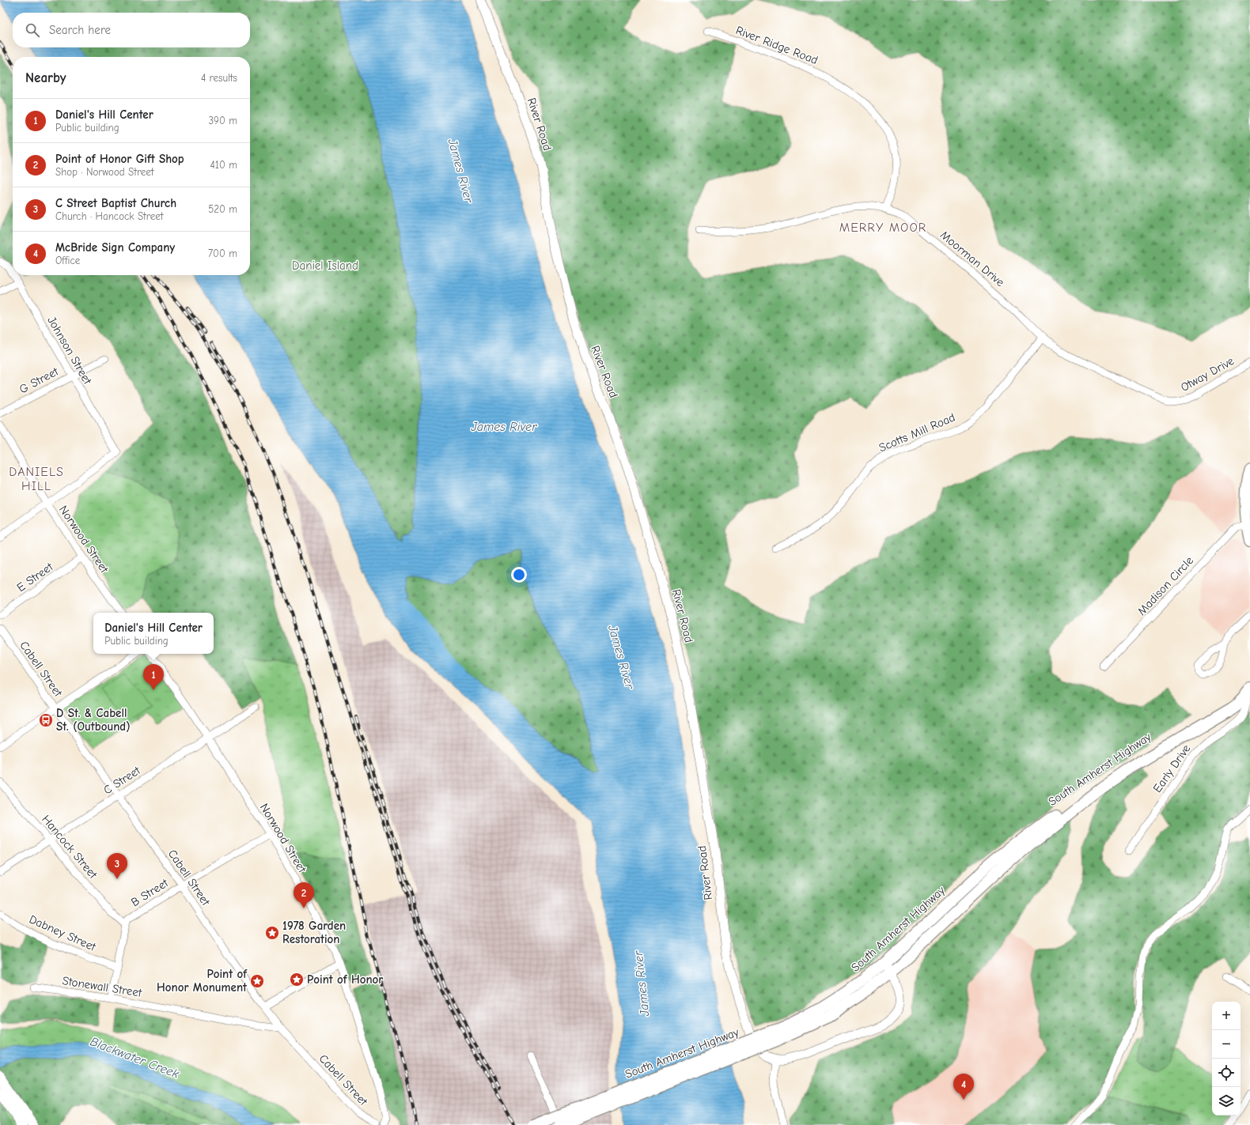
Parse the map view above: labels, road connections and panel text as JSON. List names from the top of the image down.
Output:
{
  "streets": {
    "main road": ["South Amherst Highway"],
    "street": [
      "River Ridge Road",
      "River Road",
      "Moorman Drive",
      "Johnson Street",
      "Otway Drive",
      "G Street",
      "Scotts Mill Road",
      "Norwood Street",
      "E Street",
      "Madison Circle",
      "Cabell Street",
      "Early Drive",
      "C Street",
      "Hancock Street",
      "B Street",
      "Dabney Street",
      "Stonewall Street"
    ]
  },
  "crossings": [
    ["River Ridge Road", "Moorman Drive"],
    ["Moorman Drive", "Otway Drive"],
    ["Moorman Drive", "Scotts Mill Road"],
    ["Johnson Street", "G Street"],
    ["Johnson Street", "Norwood Street"],
    ["Norwood Street", "E Street"],
    ["Norwood Street", "C Street"],
    ["Norwood Street", "B Street"],
    ["Cabell Street", "C Street"],
    ["Cabell Street", "B Street"],
    ["Cabell Street", "Stonewall Street"],
    ["Early Drive", "South Amherst Highway"],
    ["C Street", "Hancock Street"],
    ["Hancock Street", "B Street"]
  ],
  "districts": ["MERRY MOOR", "DANIELS HILL"],
  "water": ["James River", "Blackwater Creek"],
  "parks": ["Daniel Island"],
  "places": {
    "bus stop": ["D St. & Cabell St. (Outbound)"],
    "place": ["1978 Garden Restoration", "Point of Honor", "Point of Honor Monument"]
  },
  "page": {
    "search": "Search here",
    "heading": ["Nearby", "4 results"],
    "list": [
      {
        "mark": "1",
        "name": "Daniel's Hill Center",
        "note": "Public building",
        "value": "390 m"
      },
      {
        "mark": "2",
        "name": "Point of Honor Gift Shop",
        "note": "Shop · Norwood Street",
        "value": "410 m"
      },
      {
        "mark": "3",
        "name": "C Street Baptist Church",
        "note": "Church · Hancock Street",
        "value": "520 m"
      },
      {
        "mark": "4",
        "name": "McBride Sign Company",
        "note": "Office",
        "value": "700 m"
      }
    ],
    "popup": ["Daniel's Hill Center", "Public building"],
    "pins": [
      "1",
      "3",
      "2",
      "4"
    ],
    "map_buttons": ["+", "−"]
  }
}
